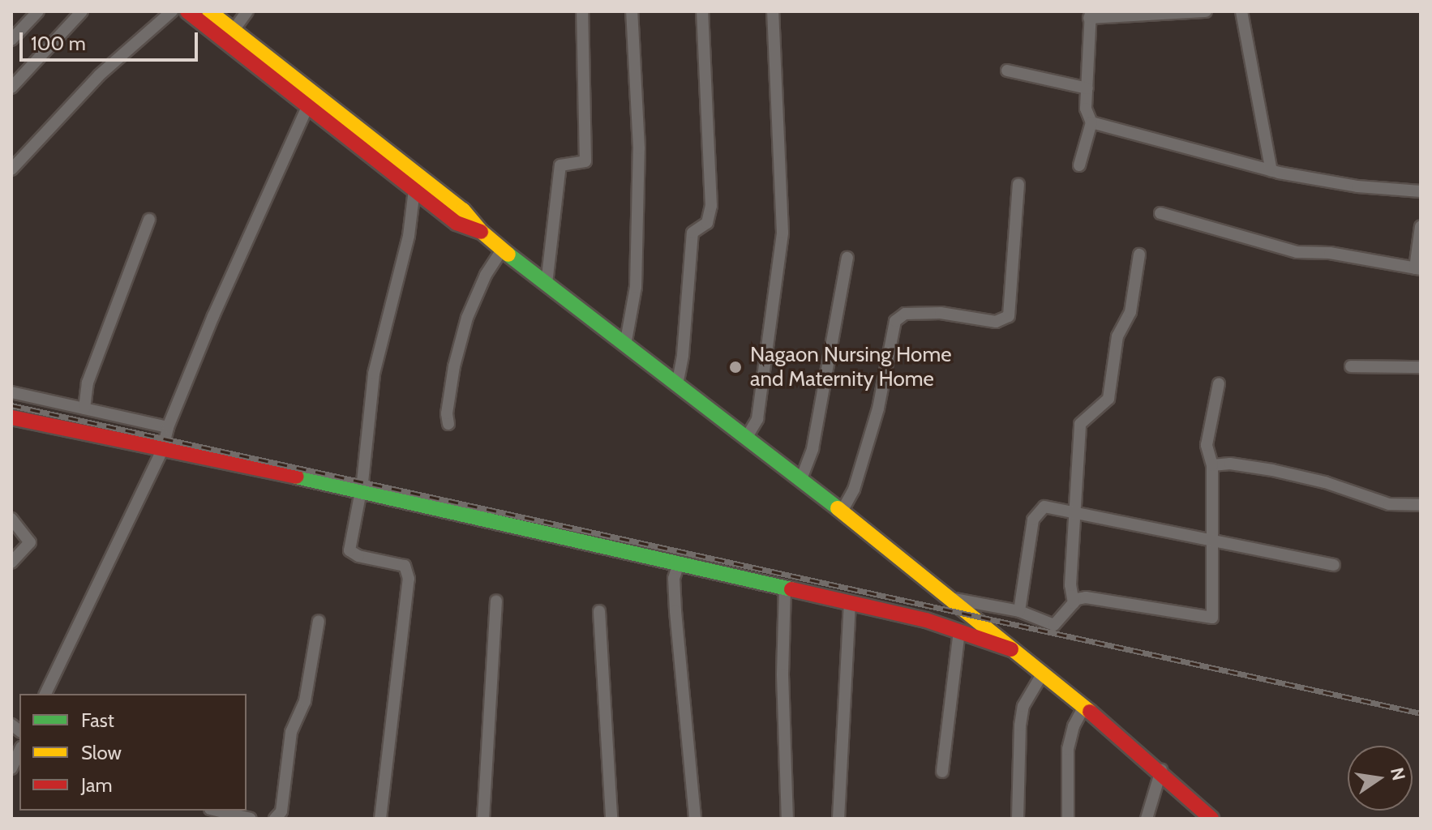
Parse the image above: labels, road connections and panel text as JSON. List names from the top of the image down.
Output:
{
  "places": ["Nagaon Nursing Home and Maternity Home"],
  "legend": ["Fast", "Slow", "Jam"],
  "scale_bar": "100 m",
  "north": "right"
}
